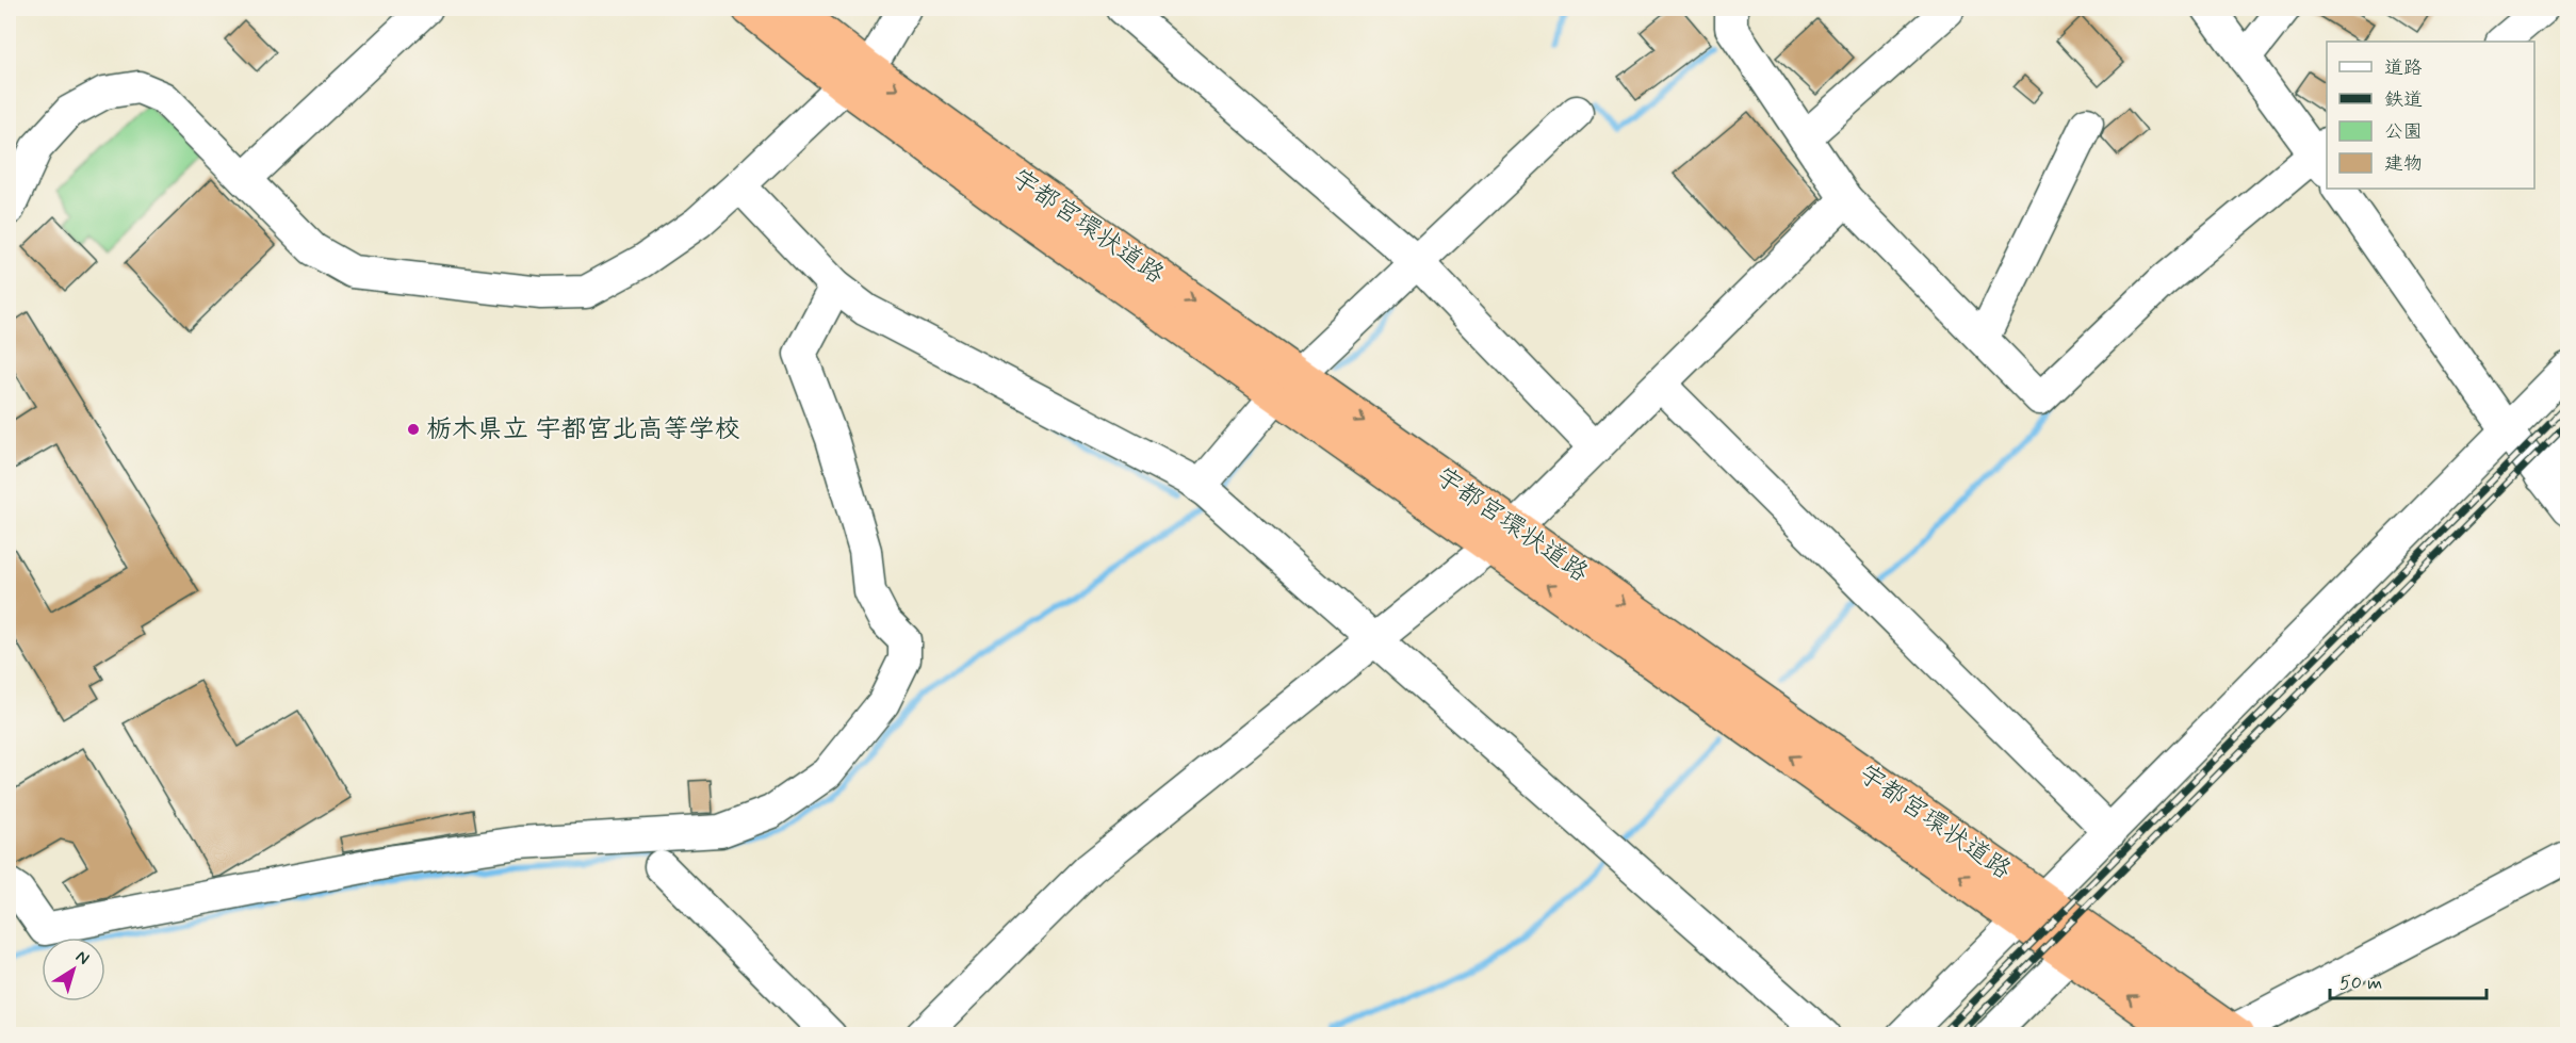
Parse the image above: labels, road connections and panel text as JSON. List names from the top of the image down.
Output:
{
  "streets": {
    "highway": ["宇都宮環状道路"]
  },
  "places": ["栃木県立 宇都宮北高等学校"],
  "legend": [
    "道路",
    "鉄道",
    "公園",
    "建物"
  ],
  "scale_bar": "50 m",
  "north": "top right"
}
